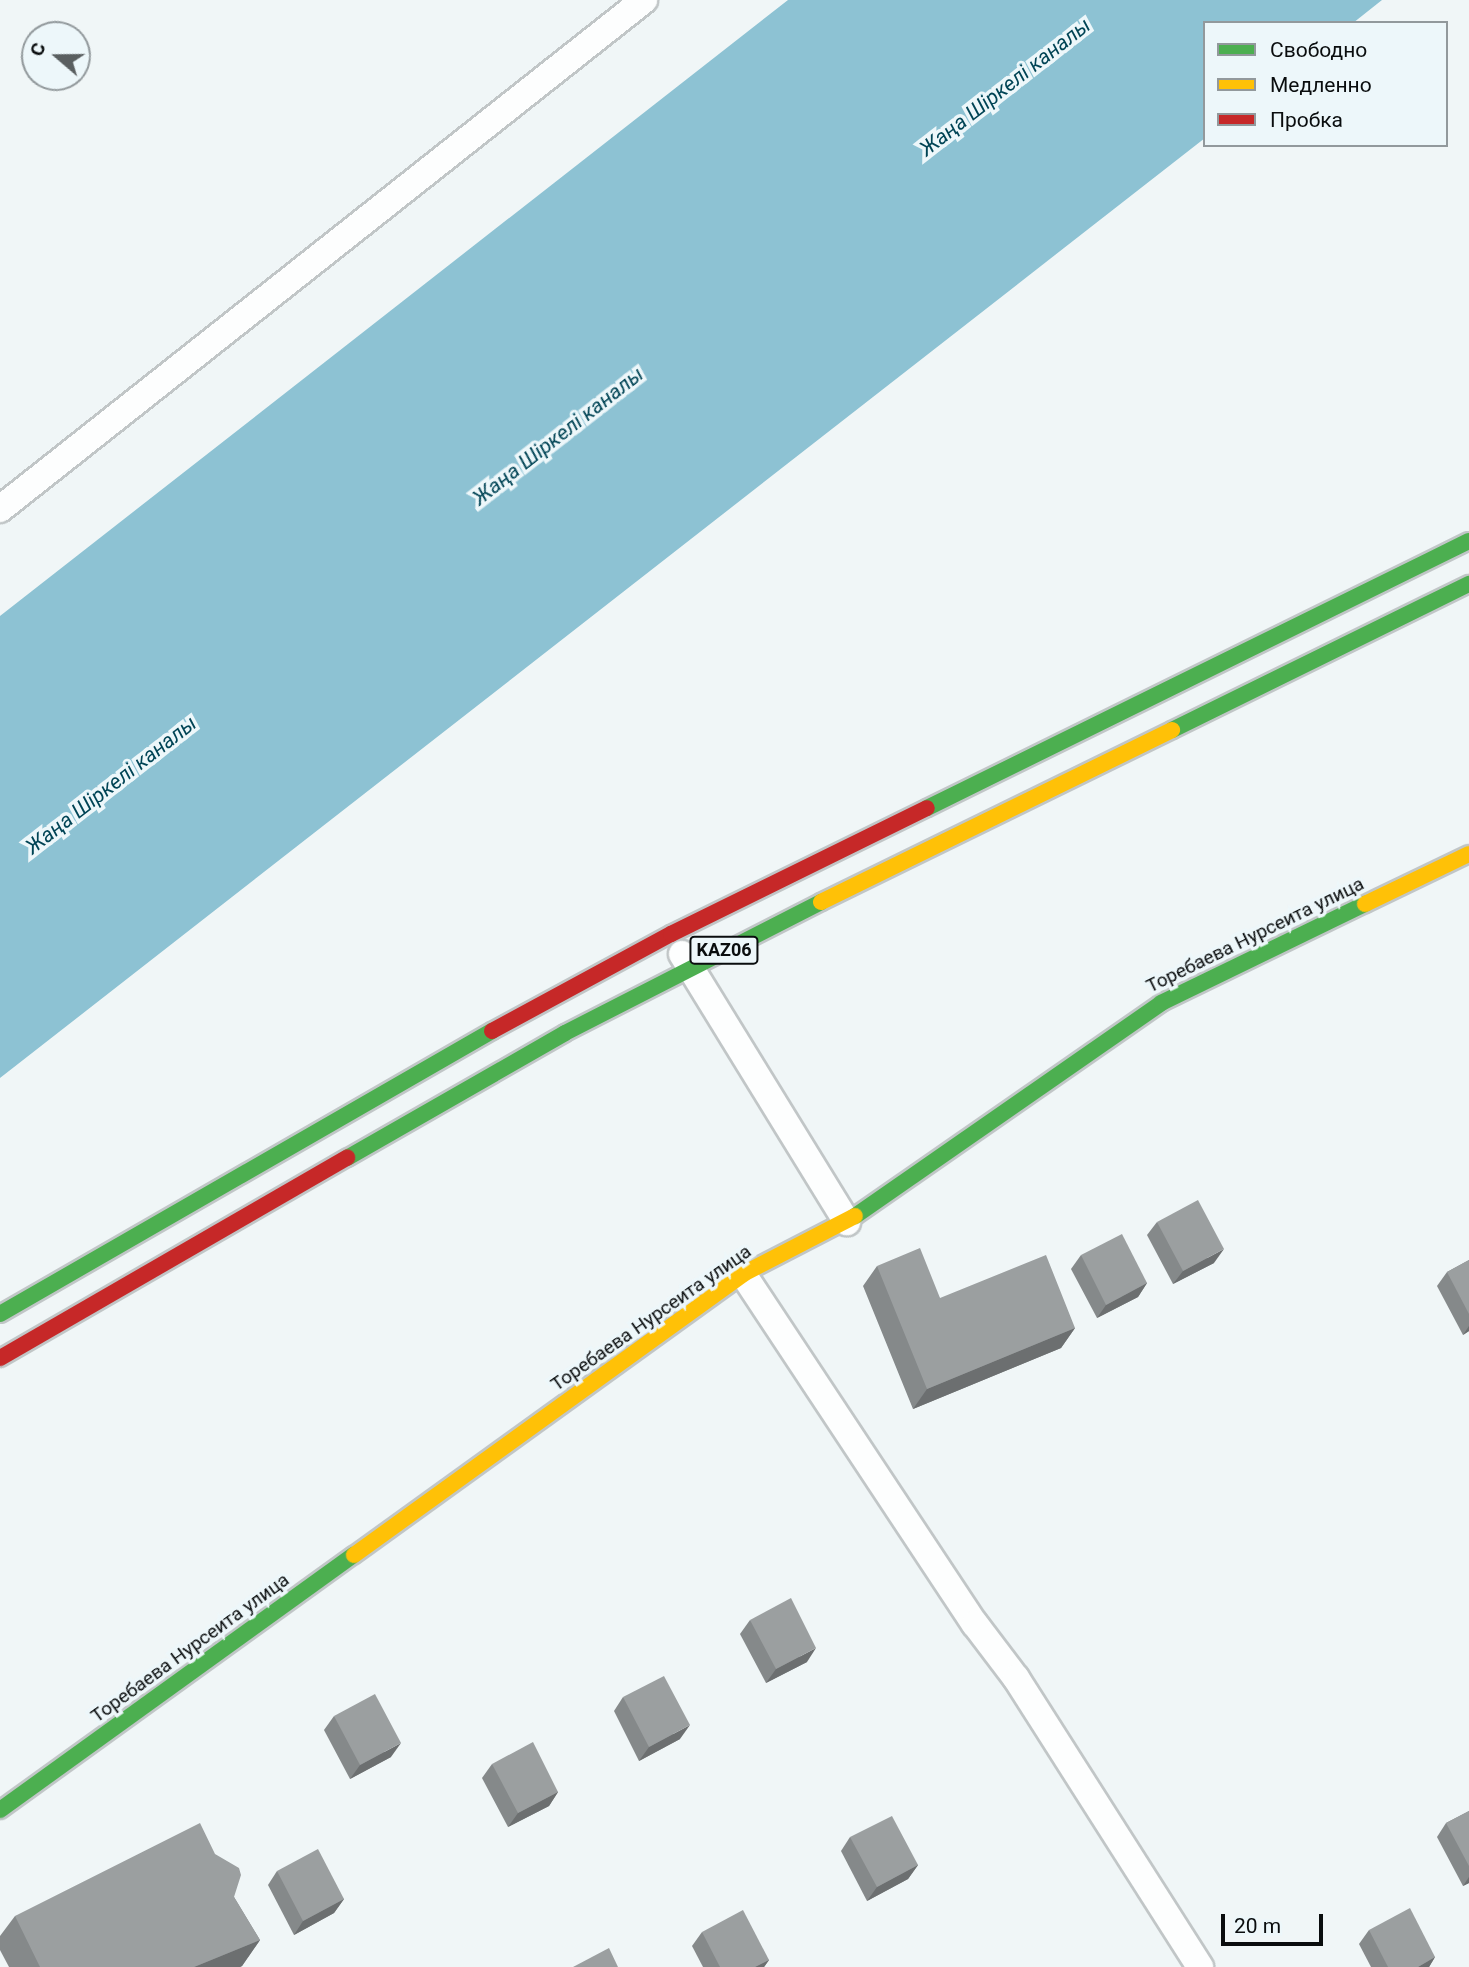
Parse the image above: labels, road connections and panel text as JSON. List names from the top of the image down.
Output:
{
  "streets": {
    "main road": ["Торебаева Нурсеита улица", "KАZ06"]
  },
  "water": ["Жаңа Шіркелі каналы"],
  "legend": ["Свободно", "Медленно", "Пробка"],
  "scale_bar": "20 m",
  "north": "left"
}
